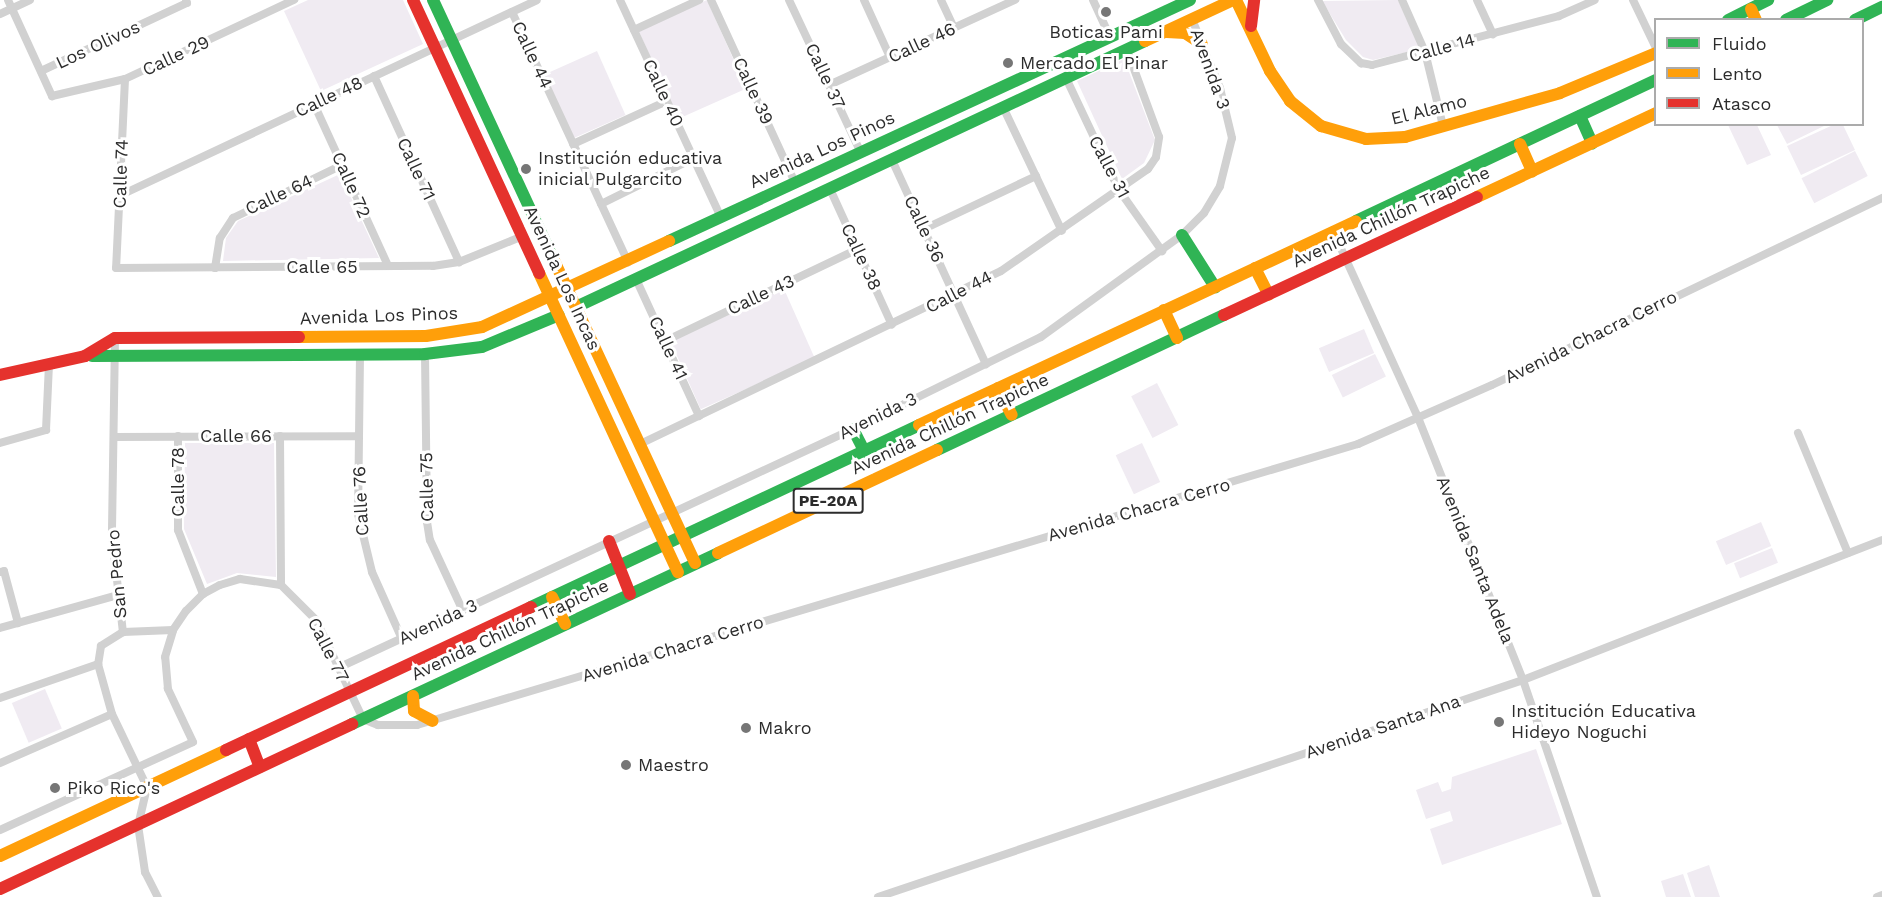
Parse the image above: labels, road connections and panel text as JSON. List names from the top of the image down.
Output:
{
  "streets": {
    "main road": [
      "El Alamo",
      "Avenida Los Pinos",
      "Avenida Chillón Trapiche",
      "Avenida Los Incas",
      "PE-20A"
    ],
    "street": [
      "Calle 46",
      "Los Olivos",
      "Calle 14",
      "Calle 44",
      "Calle 29",
      "Avenida 3",
      "Calle 37",
      "Calle 39",
      "Calle 40",
      "Calle 48",
      "Calle 31",
      "Calle 71",
      "Calle 74",
      "Calle 72",
      "Calle 64",
      "Calle 36",
      "Calle 38",
      "Calle 65",
      "Calle 43",
      "Avenida Chacra Cerro",
      "Calle 41",
      "Calle 66",
      "Calle 78",
      "Calle 75",
      "Calle 76",
      "Avenida Santa Adela",
      "San Pedro",
      "Calle 77",
      "Avenida Santa Ana"
    ]
  },
  "crossings": [
    ["Calle 46", "Calle 37"],
    ["Los Olivos", "Calle 29"],
    ["Calle 44", "Calle 48"],
    ["Calle 44", "Avenida Los Pinos"],
    ["Calle 44", "Calle 31"],
    ["Calle 44", "Calle 36"],
    ["Calle 44", "Calle 38"],
    ["Calle 44", "Avenida Los Incas"],
    ["Calle 44", "Calle 41"],
    ["Calle 29", "Calle 74"],
    ["Avenida 3", "Calle 31"],
    ["Avenida 3", "Calle 36"],
    ["Avenida 3", "Avenida Los Incas"],
    ["Avenida 3", "Calle 75"],
    ["Avenida 3", "Calle 76"],
    ["Avenida 3", "Calle 77"],
    ["Calle 37", "Avenida Los Pinos"],
    ["Calle 39", "Avenida Los Pinos"],
    ["Calle 40", "Avenida Los Pinos"],
    ["Calle 48", "Calle 71"],
    ["Calle 48", "Calle 74"],
    ["Calle 48", "Calle 72"],
    ["Calle 48", "Avenida Los Incas"],
    ["Avenida Los Pinos", "Avenida Los Incas"],
    ["Avenida Los Pinos", "Calle 75"],
    ["Avenida Los Pinos", "Calle 76"],
    ["Avenida Los Pinos", "San Pedro"],
    ["Calle 71", "Calle 65"],
    ["Calle 74", "Calle 65"],
    ["Calle 72", "Calle 64"],
    ["Calle 72", "Calle 65"],
    ["Calle 64", "Calle 65"],
    ["Avenida Chillón Trapiche", "Avenida Los Incas"],
    ["Avenida Chillón Trapiche", "Avenida Chacra Cerro"],
    ["Avenida Chillón Trapiche", "Avenida Santa Adela"],
    ["Avenida Chillón Trapiche", "Calle 77"],
    ["Calle 38", "Calle 43"],
    ["Calle 65", "Avenida Los Incas"],
    ["Calle 43", "Calle 41"],
    ["Avenida Chacra Cerro", "Avenida Santa Adela"],
    ["Avenida Chacra Cerro", "Calle 77"],
    ["Calle 66", "Calle 78"],
    ["Calle 66", "Calle 76"],
    ["Calle 66", "San Pedro"],
    ["Avenida Santa Adela", "Avenida Santa Ana"]
  ],
  "places": [
    "Boticas Pami",
    "Mercado El Pinar",
    "Institución educativa inicial Pulgarcito",
    "Institución Educativa Hideyo Noguchi",
    "Makro",
    "Maestro",
    "Piko Rico's"
  ],
  "legend": ["Fluido", "Lento", "Atasco"]
}
